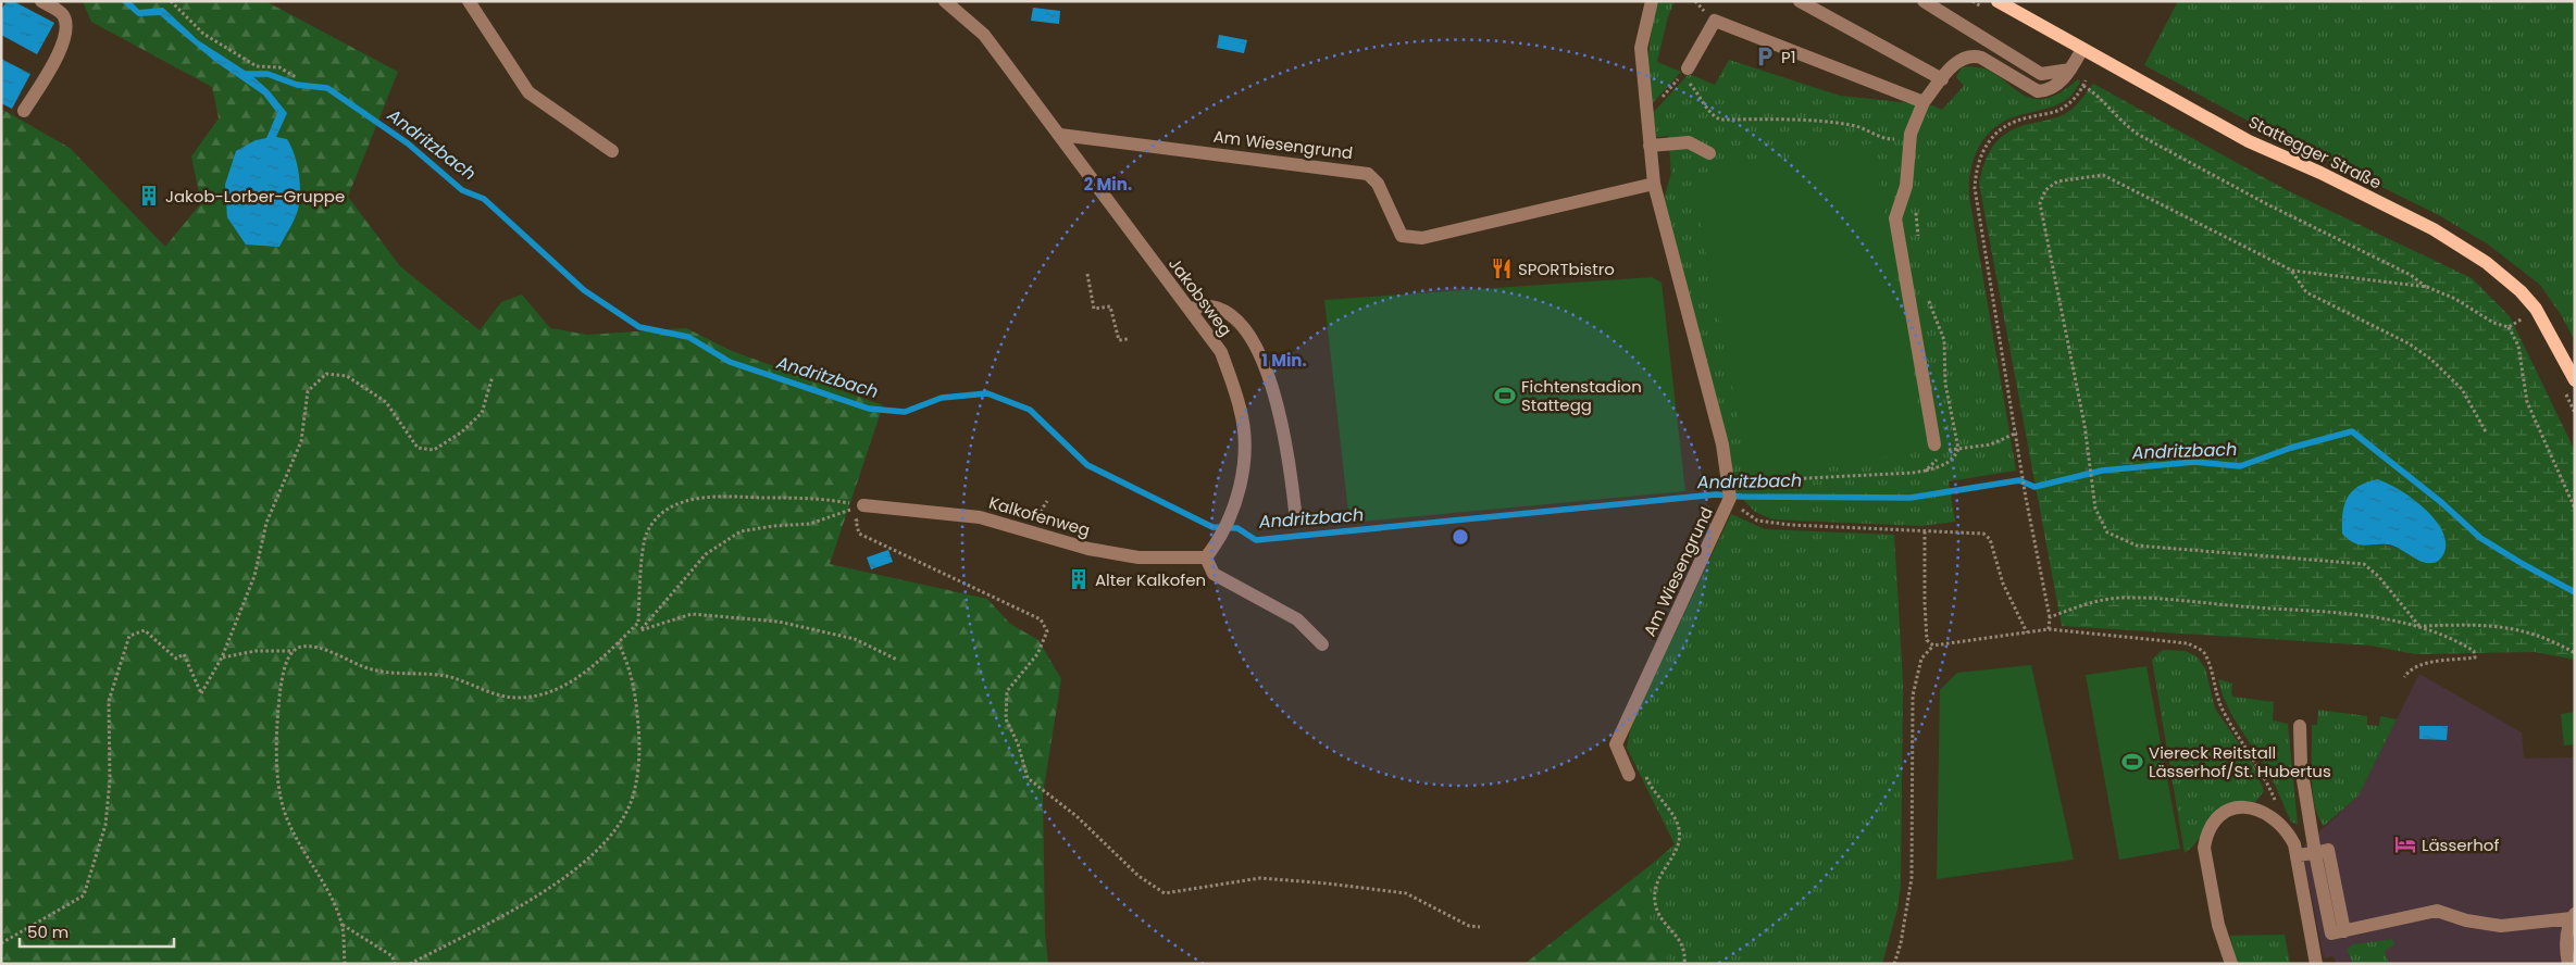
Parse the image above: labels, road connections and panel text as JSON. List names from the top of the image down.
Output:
{
  "streets": {
    "main road": ["Stattegger Straße"],
    "street": ["Am Wiesengrund", "Jakobsweg", "Kalkofenweg"]
  },
  "crossings": [
    ["Am Wiesengrund", "Jakobsweg"],
    ["Jakobsweg", "Kalkofenweg"]
  ],
  "water": ["Andritzbach"],
  "places": {
    "parking": ["P1"],
    "building": ["Jakob-Lorber-Gruppe", "Alter Kalkofen"],
    "restaurant": ["SPORTbistro"],
    "sports": ["Fichtenstadion Stattegg", "Viereck Reitstall Lässerhof/St. Hubertus"],
    "hotel": ["Lässerhof"]
  },
  "scale_bar": "50 m",
  "rings": ["2 Min.", "1 Min."]
}
